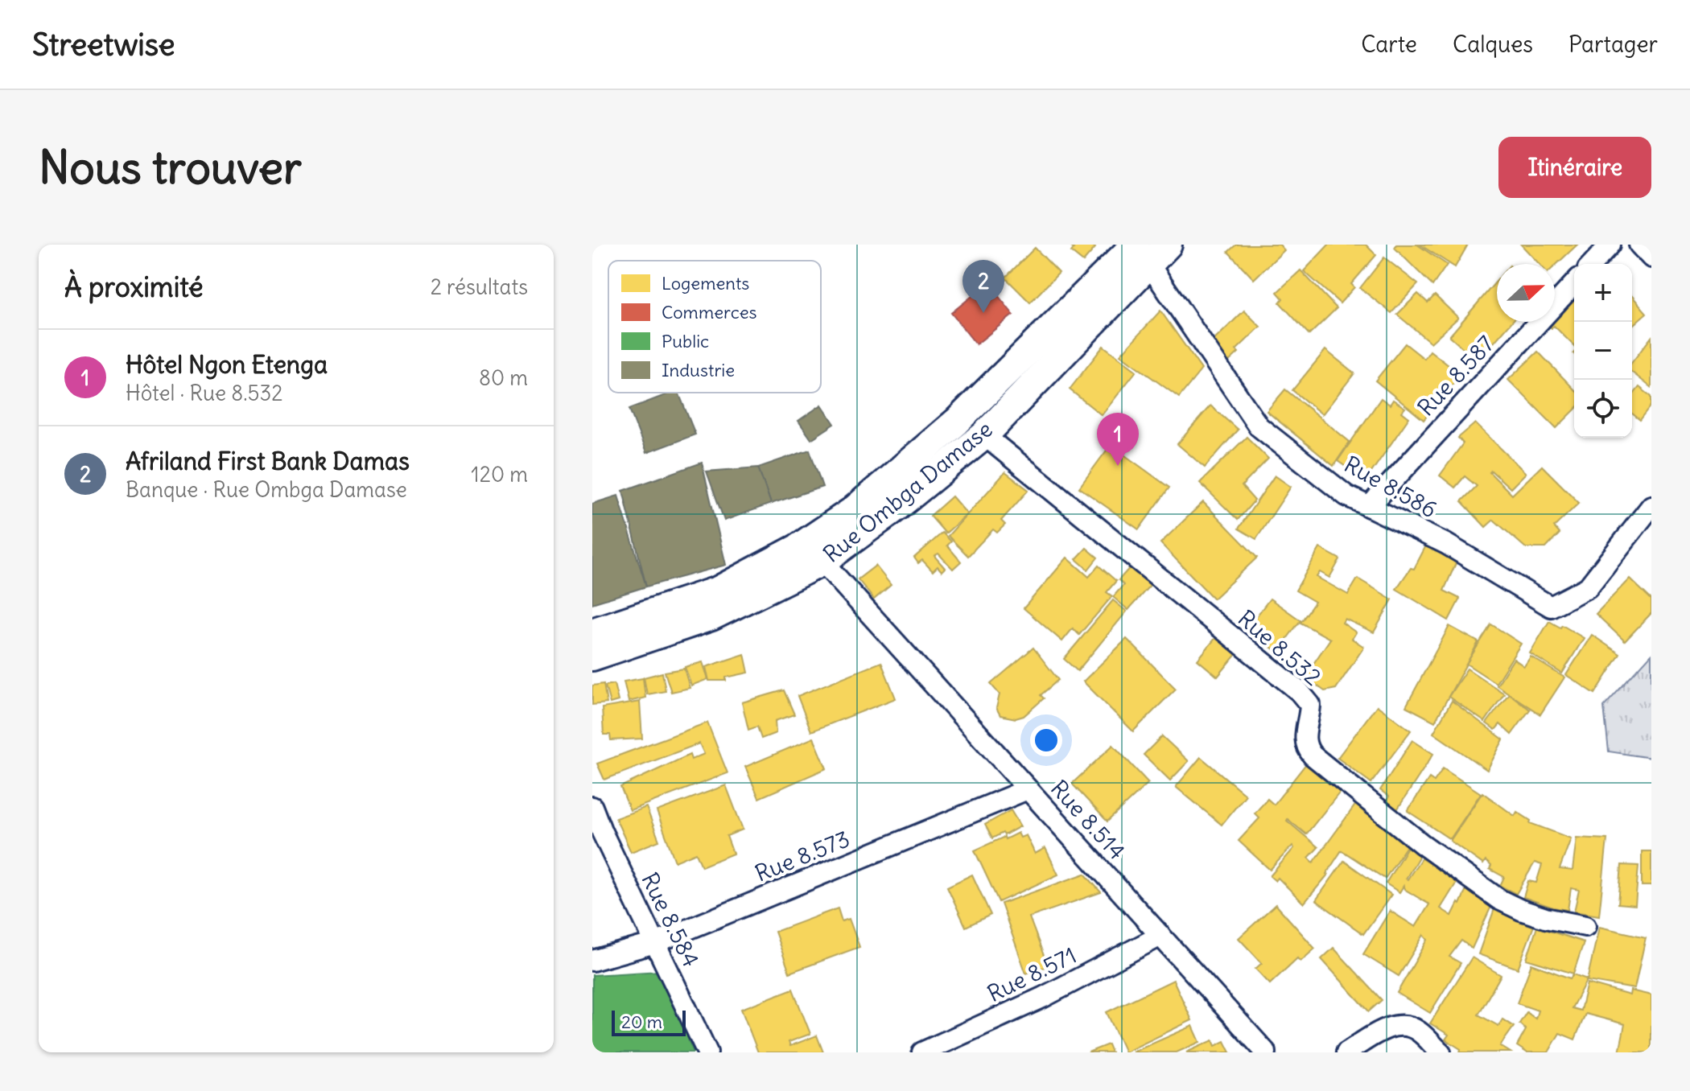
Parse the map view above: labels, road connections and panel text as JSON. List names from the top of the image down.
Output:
{
  "streets": {
    "main road": ["Rue Ombga Damase"],
    "street": [
      "Rue 8.587",
      "Rue 8.586",
      "Rue 8.532",
      "Rue 8.514",
      "Rue 8.573",
      "Rue 8.584",
      "Rue 8.571"
    ]
  },
  "crossings": [
    ["Rue 8.587", "Rue 8.586"],
    ["Rue 8.586", "Rue Ombga Damase"],
    ["Rue Ombga Damase", "Rue 8.532"],
    ["Rue Ombga Damase", "Rue 8.514"],
    ["Rue 8.514", "Rue 8.573"],
    ["Rue 8.514", "Rue 8.571"],
    ["Rue 8.573", "Rue 8.584"]
  ],
  "legend": [
    "Logements",
    "Commerces",
    "Public",
    "Industrie"
  ],
  "scale_bar": "20 m",
  "north": "right",
  "page": {
    "header": "Streetwise",
    "nav": ["Carte", "Calques", "Partager"],
    "buttons": "Itinéraire",
    "title": "Nous trouver",
    "heading": ["À proximité", "2 résultats"],
    "pins": ["2", "1"],
    "map_buttons": ["+", "−"],
    "list": [
      {
        "mark": "1",
        "name": "Hôtel Ngon Etenga",
        "note": "Hôtel · Rue 8.532",
        "value": "80 m"
      },
      {
        "mark": "2",
        "name": "Afriland First Bank Damas",
        "note": "Banque · Rue Ombga Damase",
        "value": "120 m"
      }
    ],
    "scale": "20 m"
  }
}
